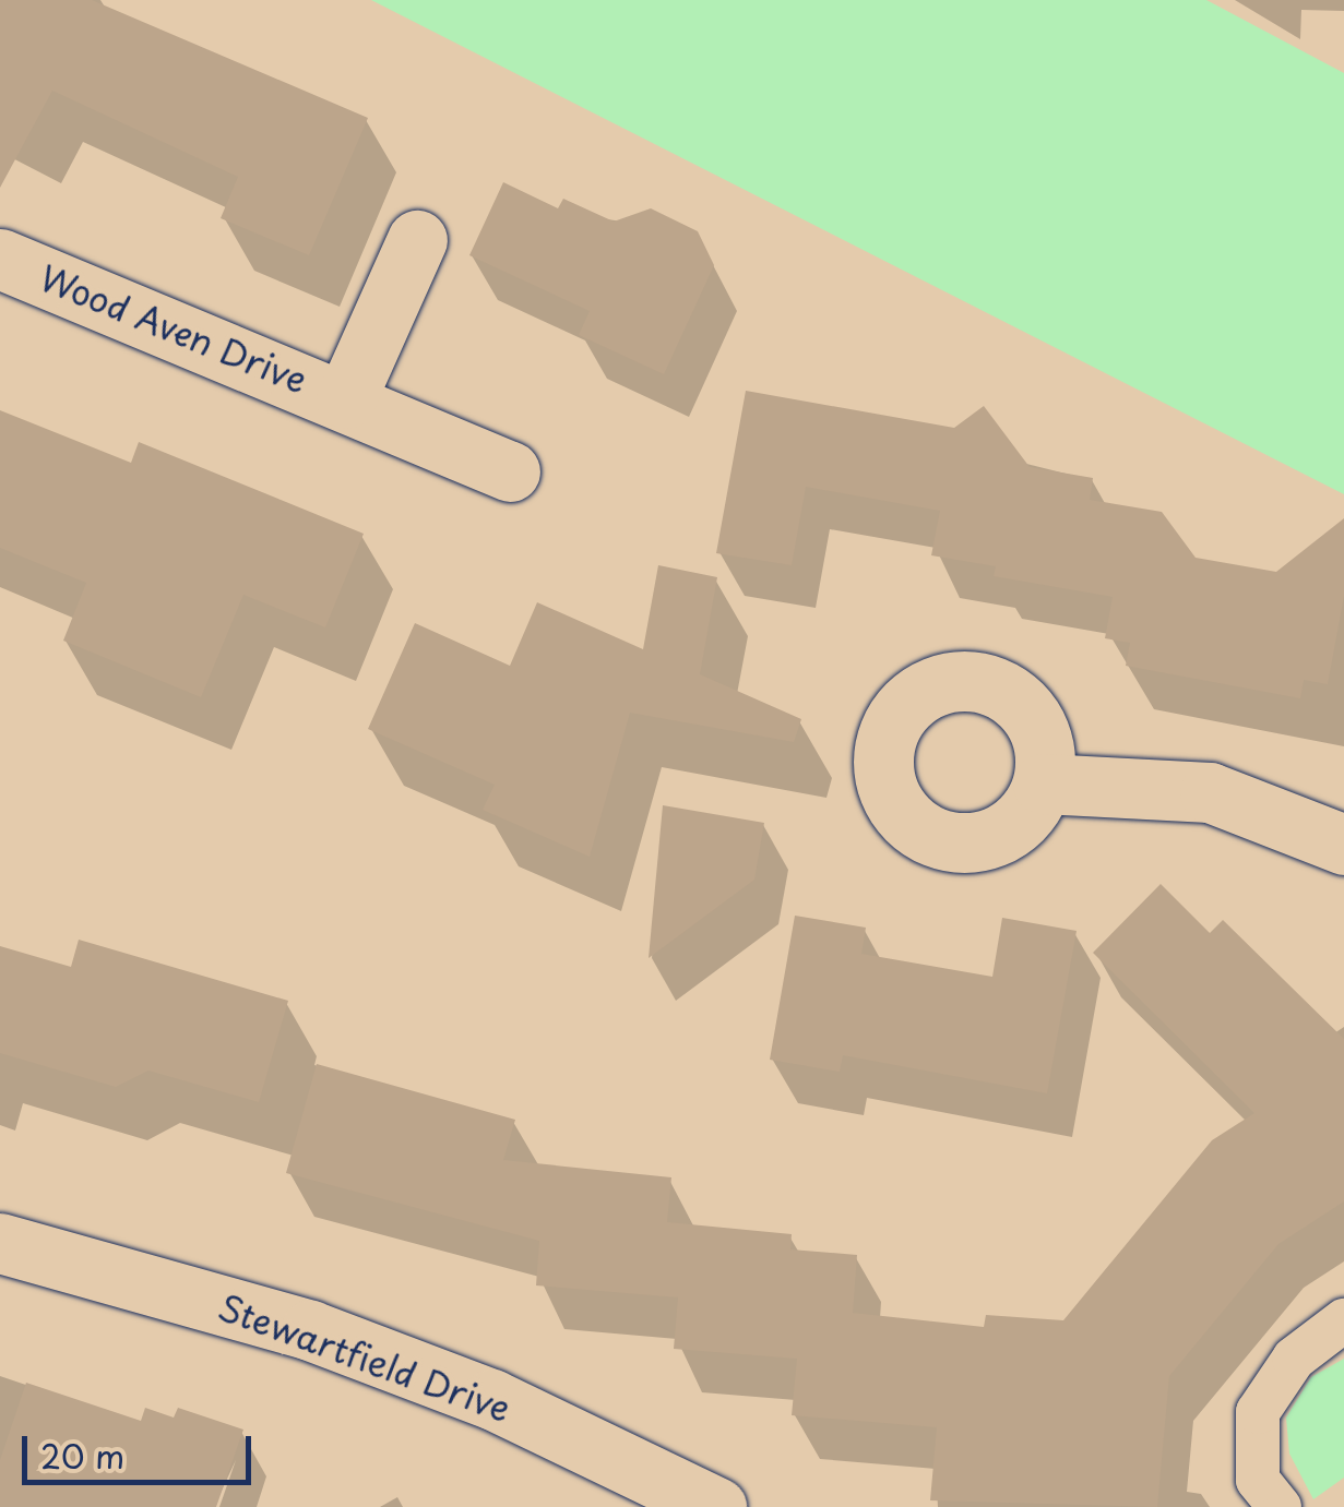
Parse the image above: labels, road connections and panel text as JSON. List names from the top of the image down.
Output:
{
  "streets": {
    "street": ["Wood Aven Drive", "Stewartfield Drive"]
  },
  "scale_bar": "20 m"
}
